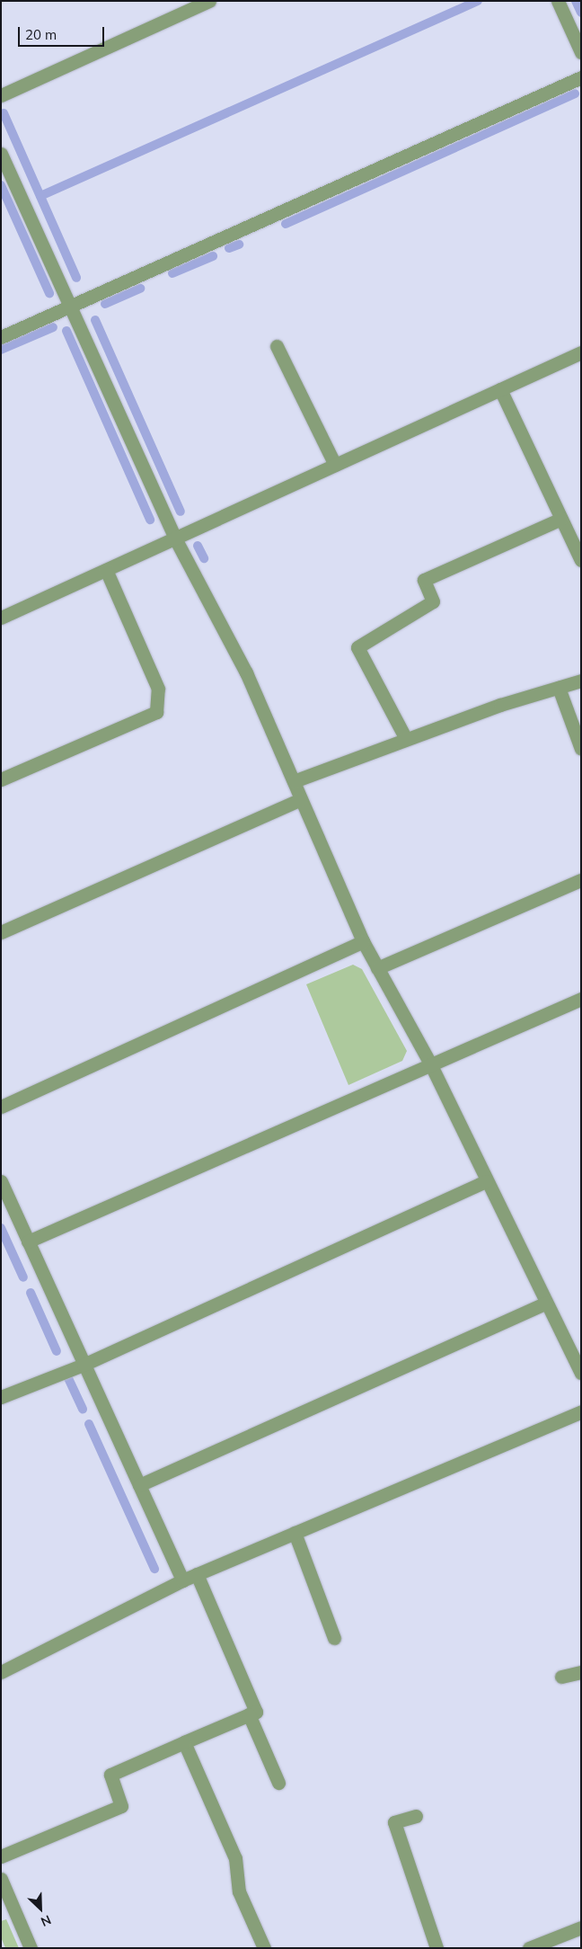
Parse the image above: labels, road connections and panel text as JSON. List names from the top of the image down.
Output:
{
  "scale_bar": "20 m",
  "north": "bottom right"
}
